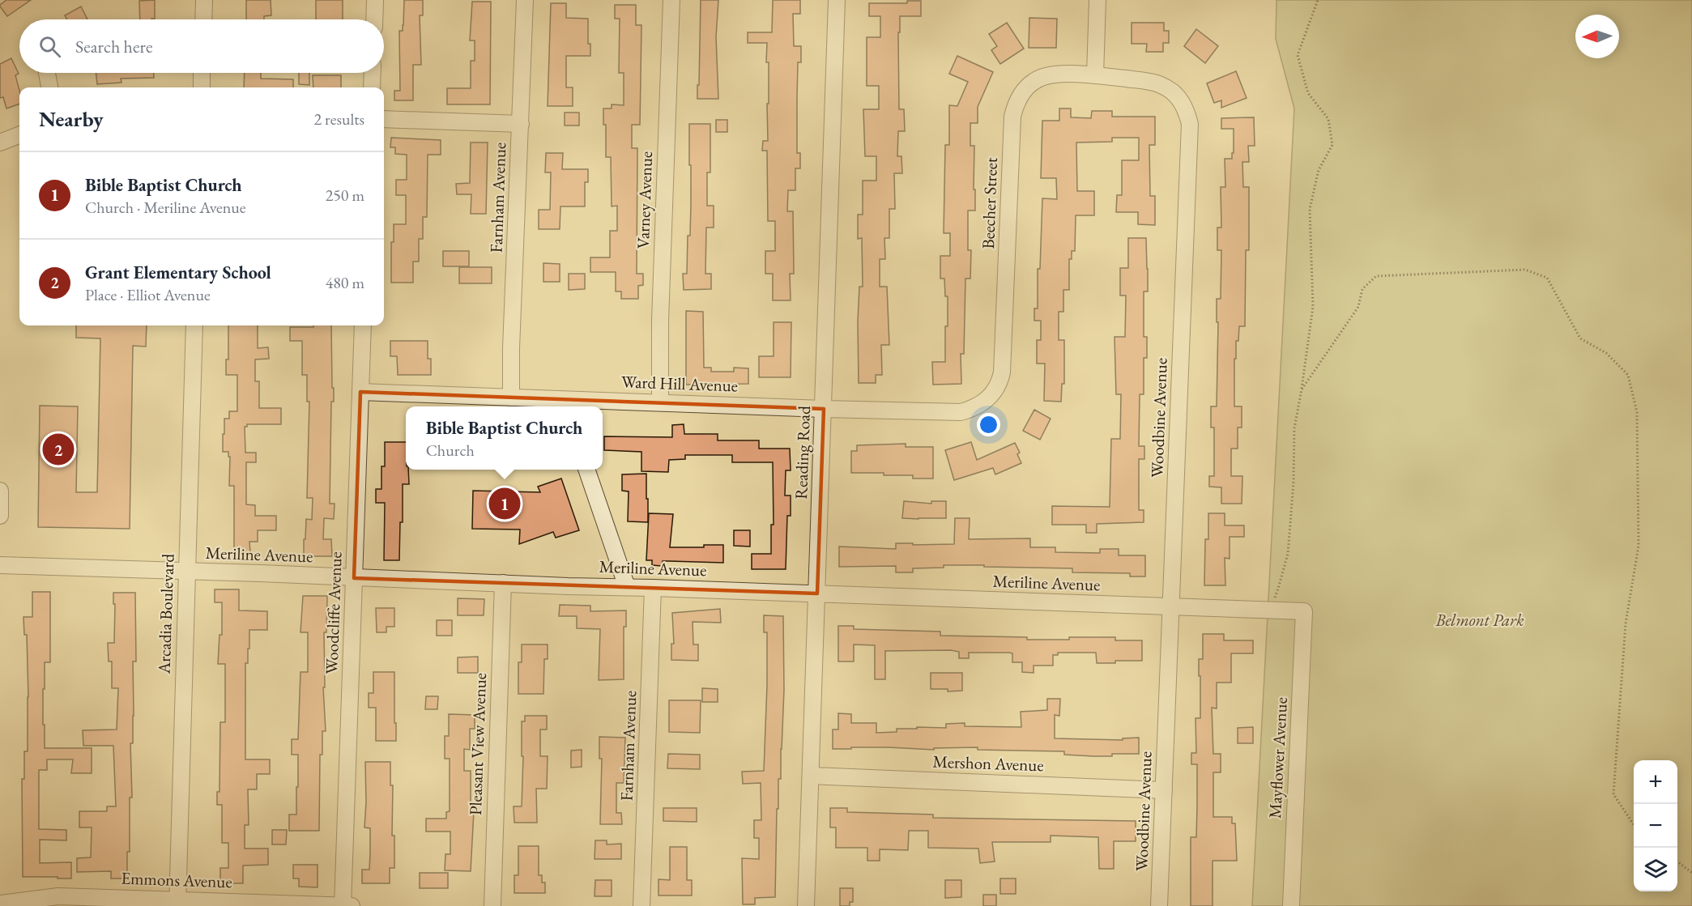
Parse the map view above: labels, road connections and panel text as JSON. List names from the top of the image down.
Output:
{
  "streets": {
    "street": [
      "Farnham Avenue",
      "Varney Avenue",
      "Beecher Street",
      "Ward Hill Avenue",
      "Woodbine Avenue",
      "Reading Road",
      "Meriline Avenue",
      "Woodcliffe Avenue",
      "Arcadia Boulevard",
      "Pleasant View Avenue",
      "Mayflower Avenue",
      "Mershon Avenue",
      "Emmons Avenue"
    ]
  },
  "crossings": [
    ["Farnham Avenue", "Ward Hill Avenue"],
    ["Farnham Avenue", "Meriline Avenue"],
    ["Varney Avenue", "Ward Hill Avenue"],
    ["Beecher Street", "Ward Hill Avenue"],
    ["Beecher Street", "Woodbine Avenue"],
    ["Ward Hill Avenue", "Reading Road"],
    ["Ward Hill Avenue", "Woodcliffe Avenue"],
    ["Woodbine Avenue", "Meriline Avenue"],
    ["Woodbine Avenue", "Mershon Avenue"],
    ["Reading Road", "Meriline Avenue"],
    ["Reading Road", "Mershon Avenue"],
    ["Meriline Avenue", "Woodcliffe Avenue"],
    ["Meriline Avenue", "Arcadia Boulevard"],
    ["Meriline Avenue", "Pleasant View Avenue"],
    ["Meriline Avenue", "Mayflower Avenue"],
    ["Woodcliffe Avenue", "Emmons Avenue"],
    ["Arcadia Boulevard", "Emmons Avenue"]
  ],
  "parks": ["Belmont Park"],
  "north": "left",
  "page": {
    "search": "Search here",
    "heading": ["Nearby", "2 results"],
    "list": [
      {
        "mark": "1",
        "name": "Bible Baptist Church",
        "note": "Church · Meriline Avenue",
        "value": "250 m"
      },
      {
        "mark": "2",
        "name": "Grant Elementary School",
        "note": "Place · Elliot Avenue",
        "value": "480 m"
      }
    ],
    "popup": ["Bible Baptist Church", "Church"],
    "pins": ["2", "1"],
    "map_buttons": ["+", "−"]
  }
}
